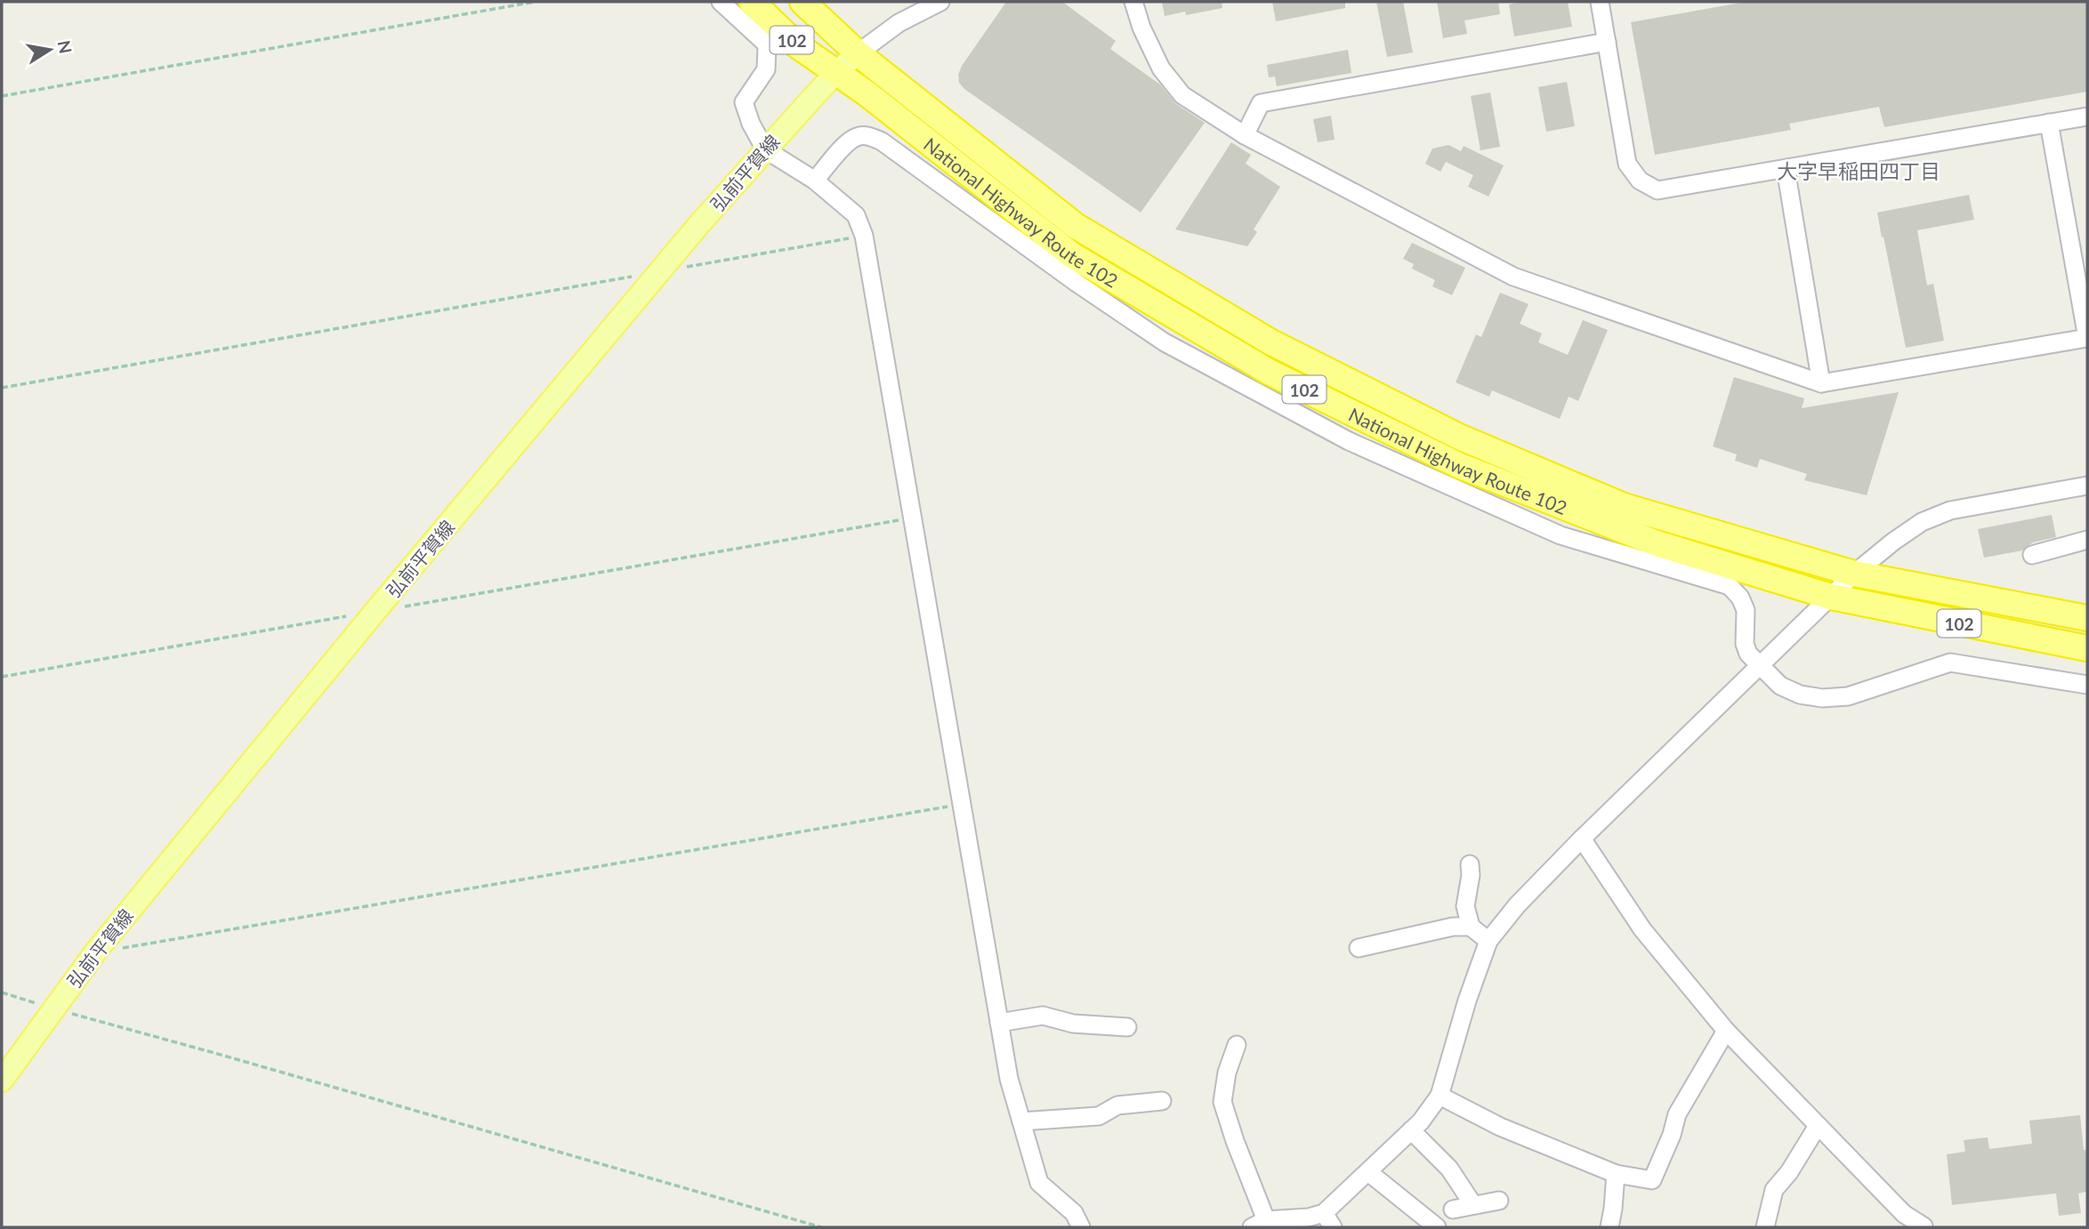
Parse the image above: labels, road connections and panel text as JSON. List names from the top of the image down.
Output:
{
  "streets": {
    "highway": ["102", "National Highway Route 102"],
    "main road": ["弘前平賀線"]
  },
  "crossings": [
    ["弘前平賀線", "National Highway Route 102"]
  ],
  "districts": ["大字早稲田四丁目"],
  "north": "right"
}
